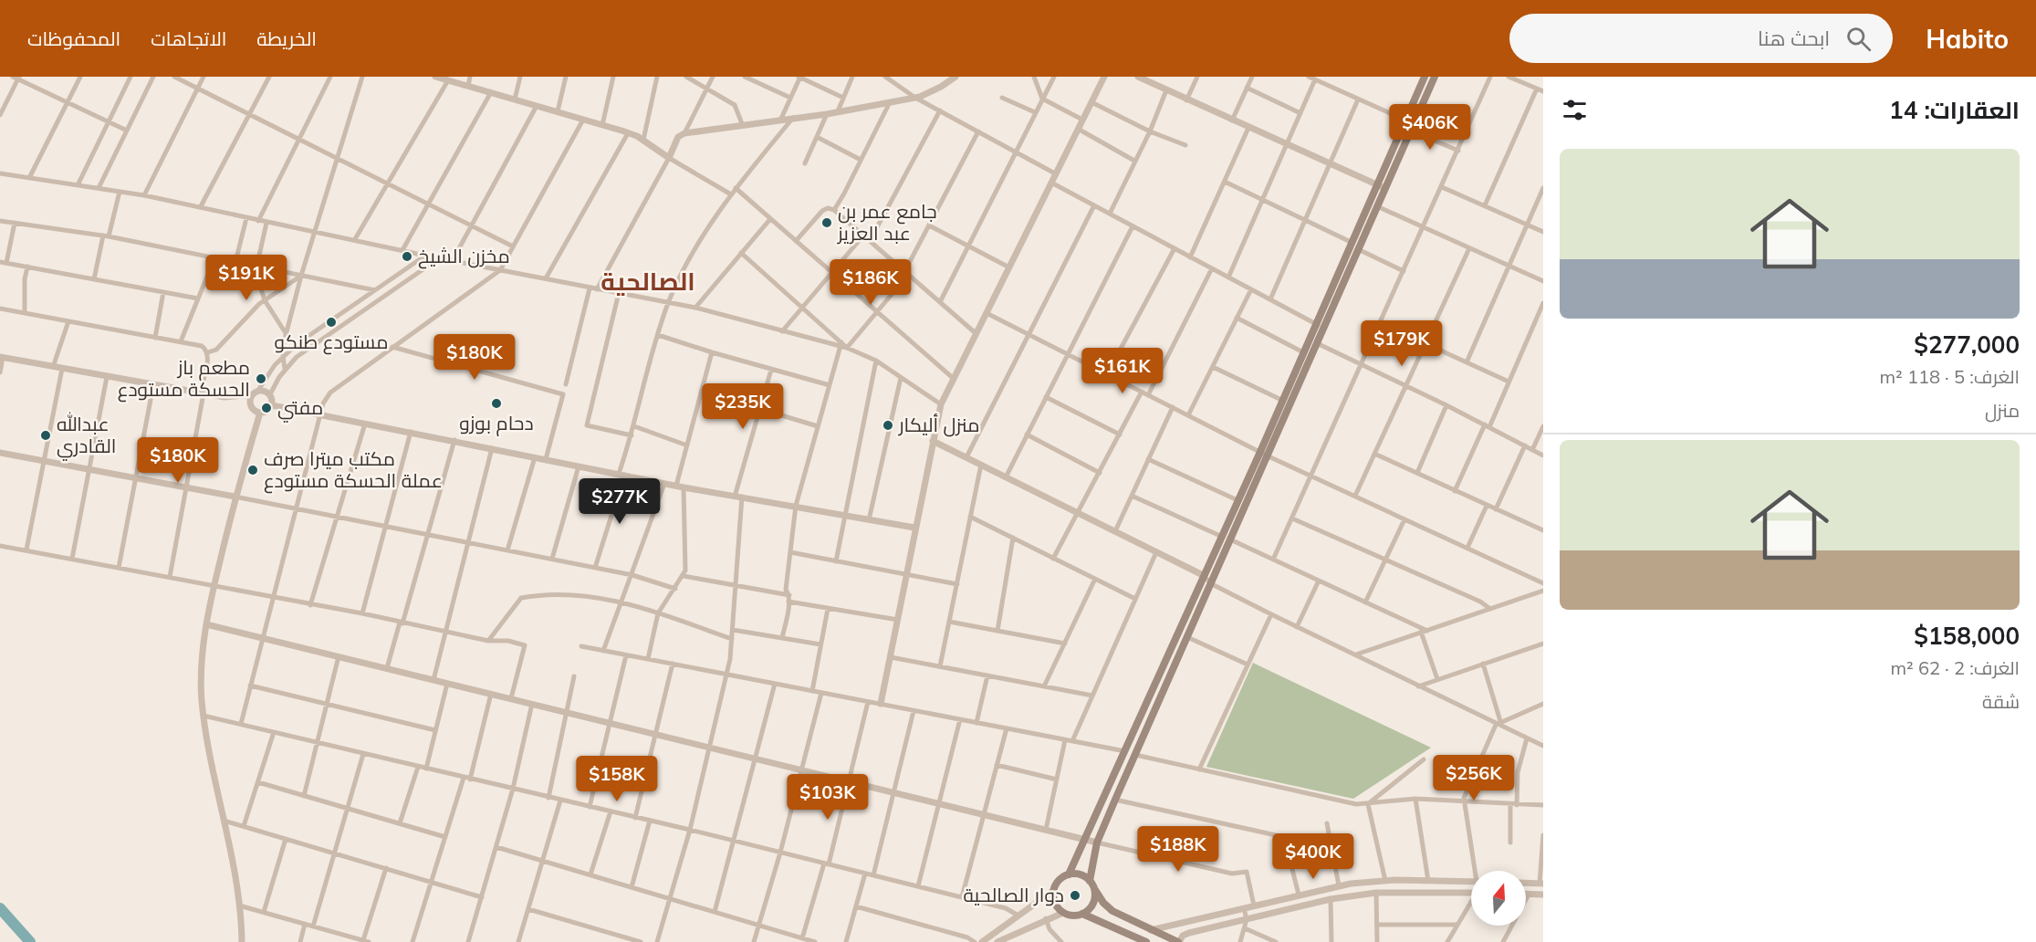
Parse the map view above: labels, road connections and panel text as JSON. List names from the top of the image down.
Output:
{
  "districts": ["الصالحية"],
  "places": [
    "جامع عمر بن عبد العزيز",
    "مخزن الشيخ",
    "مستودع طنكو",
    "مطعم باز الحسكة مستودع",
    "دحام بوزو",
    "مفتي",
    "منزل أليكار",
    "عبدالله القادري",
    "مكتب ميترا صرف عملة الحسكة مستودع",
    "دوار الصالحية"
  ],
  "north": "top",
  "page": {
    "header": "Habito",
    "search": "ابحث هنا",
    "nav": ["الخريطة", "الاتجاهات", "المحفوظات"],
    "heading": "العقارات: 14",
    "price": [
      "$406K",
      "$191K",
      "$186K",
      "$179K",
      "$180K",
      "$161K",
      "$235K",
      "$180K",
      "$277K",
      "$256K",
      "$158K",
      "$103K",
      "$188K",
      "$400K"
    ],
    "list": [
      {
        "name": "$277,000",
        "note": "الغرف: 5 · 118 m² · منزل"
      },
      {
        "name": "$158,000",
        "note": "الغرف: 2 · 62 m² · شقة"
      }
    ]
  }
}
